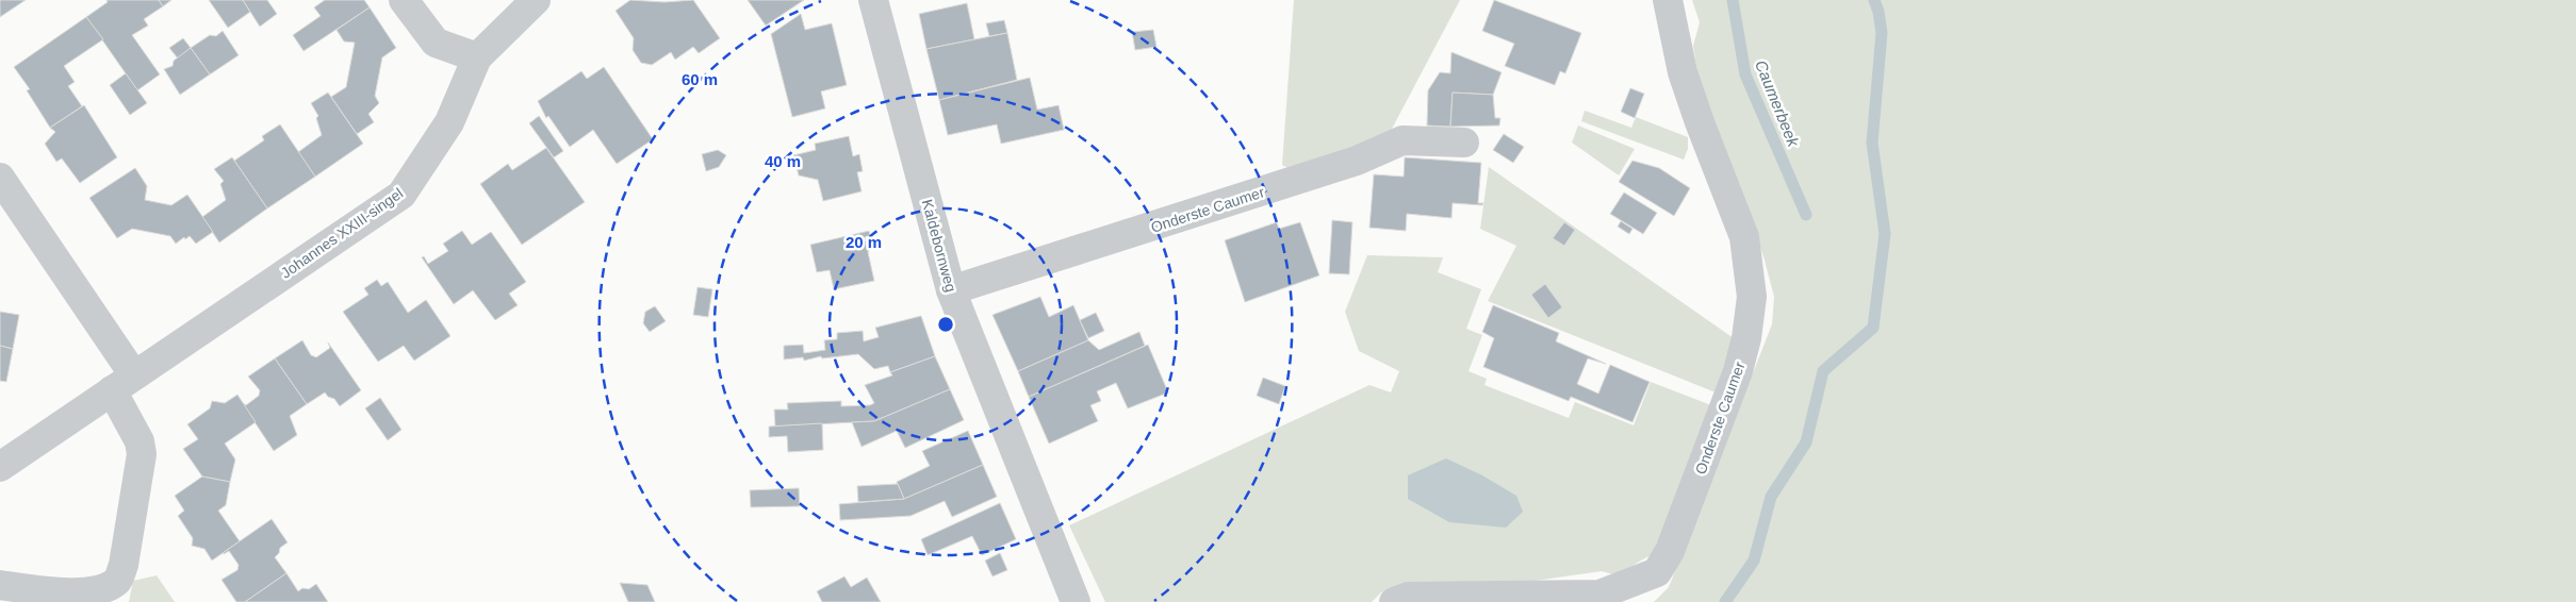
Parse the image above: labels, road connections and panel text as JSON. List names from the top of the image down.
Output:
{
  "streets": {
    "street": ["Onderste Caumer", "Johannes XXIII-singel", "Kaldebornweg"]
  },
  "crossings": [
    ["Onderste Caumer", "Kaldebornweg"]
  ],
  "water": ["Caumerbeek"],
  "rings": ["60 m", "40 m", "20 m"]
}
